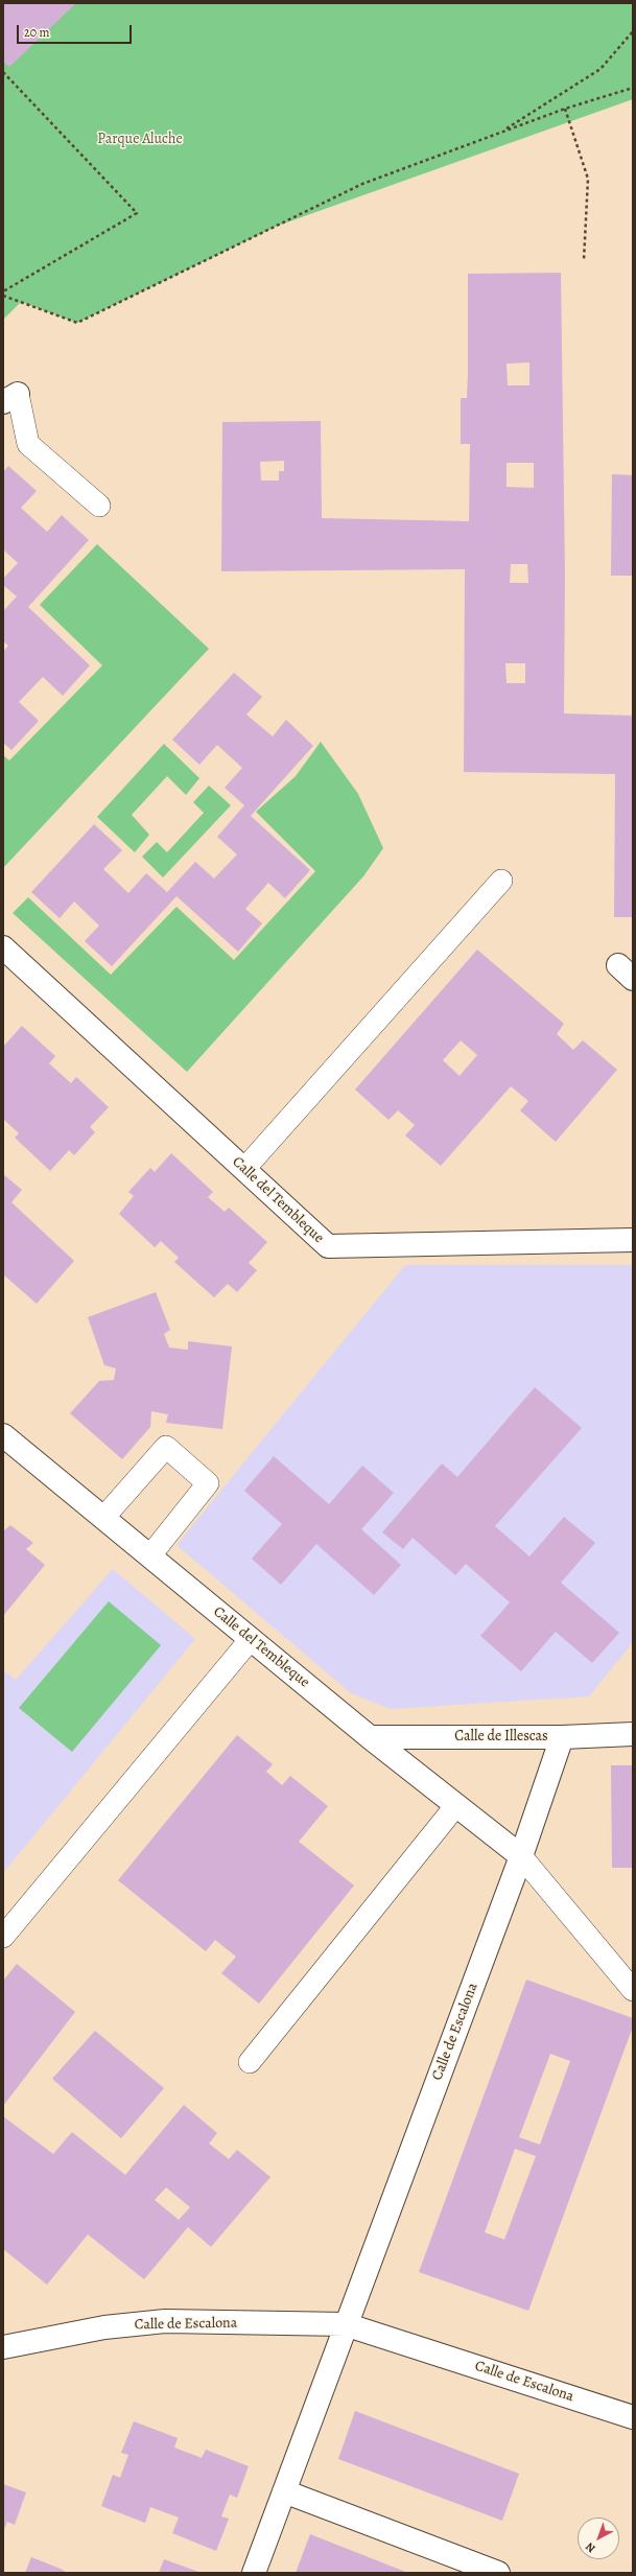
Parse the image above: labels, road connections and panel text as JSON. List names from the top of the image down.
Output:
{
  "streets": {
    "street": ["Calle del Tembleque", "Calle de Illescas", "Calle de Escalona"]
  },
  "crossings": [
    ["Calle del Tembleque", "Calle de Illescas"],
    ["Calle del Tembleque", "Calle de Escalona"],
    ["Calle de Illescas", "Calle de Escalona"]
  ],
  "parks": ["Parque Aluche"],
  "scale_bar": "20 m",
  "north": "bottom left"
}
